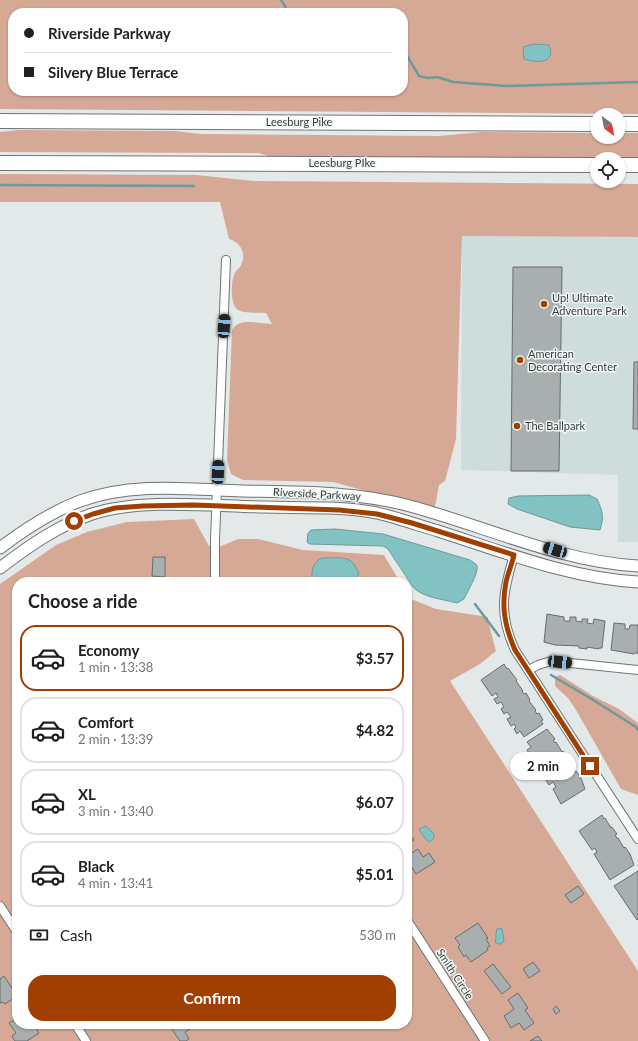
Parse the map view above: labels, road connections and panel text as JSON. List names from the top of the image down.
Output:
{
  "streets": {
    "highway": ["Leesburg Pike", "Leesburg PIke"],
    "main road": ["Riverside Parkway"],
    "street": ["Smith Circle"]
  },
  "places": ["Up! Ultimate Adventure Park", "American Decorating Center", "The Ballpark"],
  "north": "bottom right",
  "page": {
    "banner": ["Riverside Parkway", "Silvery Blue Terrace"],
    "heading": "Choose a ride",
    "list": [
      {
        "name": "Economy",
        "note": "1 min · 13:38",
        "value": "$3.57"
      },
      {
        "name": "Comfort",
        "note": "2 min · 13:39",
        "value": "$4.82"
      },
      {
        "name": "XL",
        "note": "3 min · 13:40",
        "value": "$6.07"
      },
      {
        "name": "Black",
        "note": "4 min · 13:41",
        "value": "$5.01"
      }
    ],
    "bubble": "2 min",
    "pay": ["Cash", "530 m"],
    "buttons": "Confirm"
  }
}
